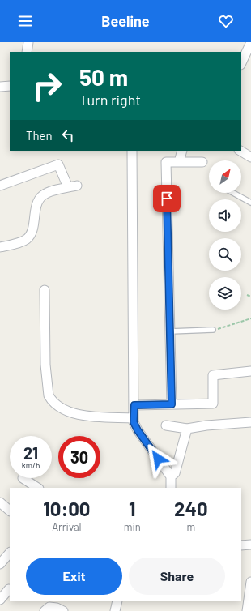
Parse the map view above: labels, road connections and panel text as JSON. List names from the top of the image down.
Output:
{
  "north": "top right",
  "page": {
    "header": "Beeline",
    "turn": ["50 m", "Turn right"],
    "then": "Then",
    "speed": "21 km/h",
    "limit": "30",
    "eta": [
      "10:00",
      "Arrival",
      "1",
      "min",
      "240",
      "m"
    ],
    "buttons": ["Exit", "Share"]
  }
}
